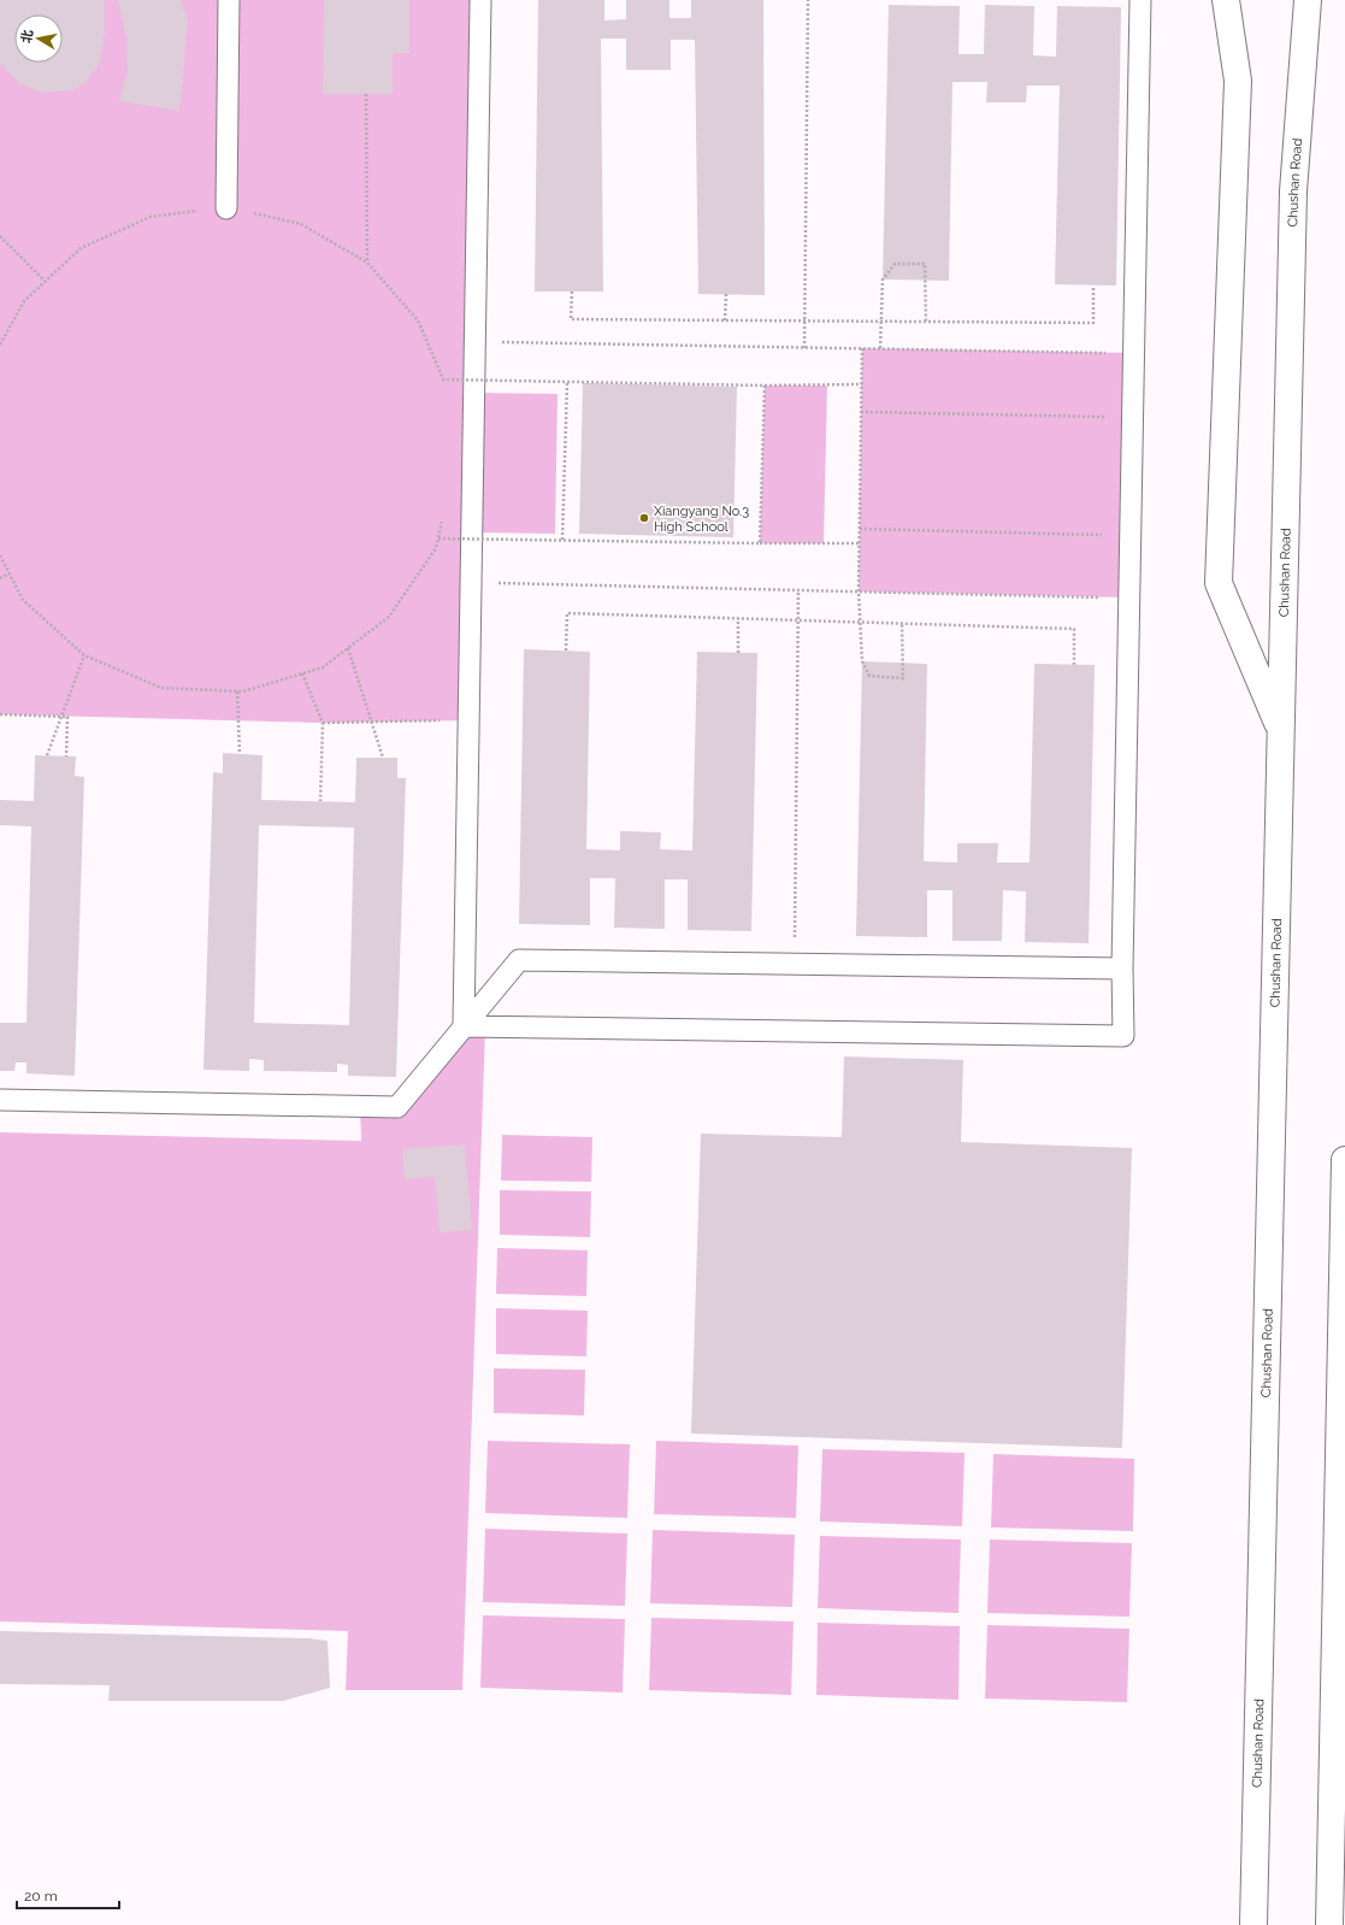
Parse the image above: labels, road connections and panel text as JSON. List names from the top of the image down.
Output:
{
  "streets": {
    "main road": ["Chushan Road"]
  },
  "places": ["Xiangyang No.3 High School"],
  "scale_bar": "20 m",
  "north": "left"
}
